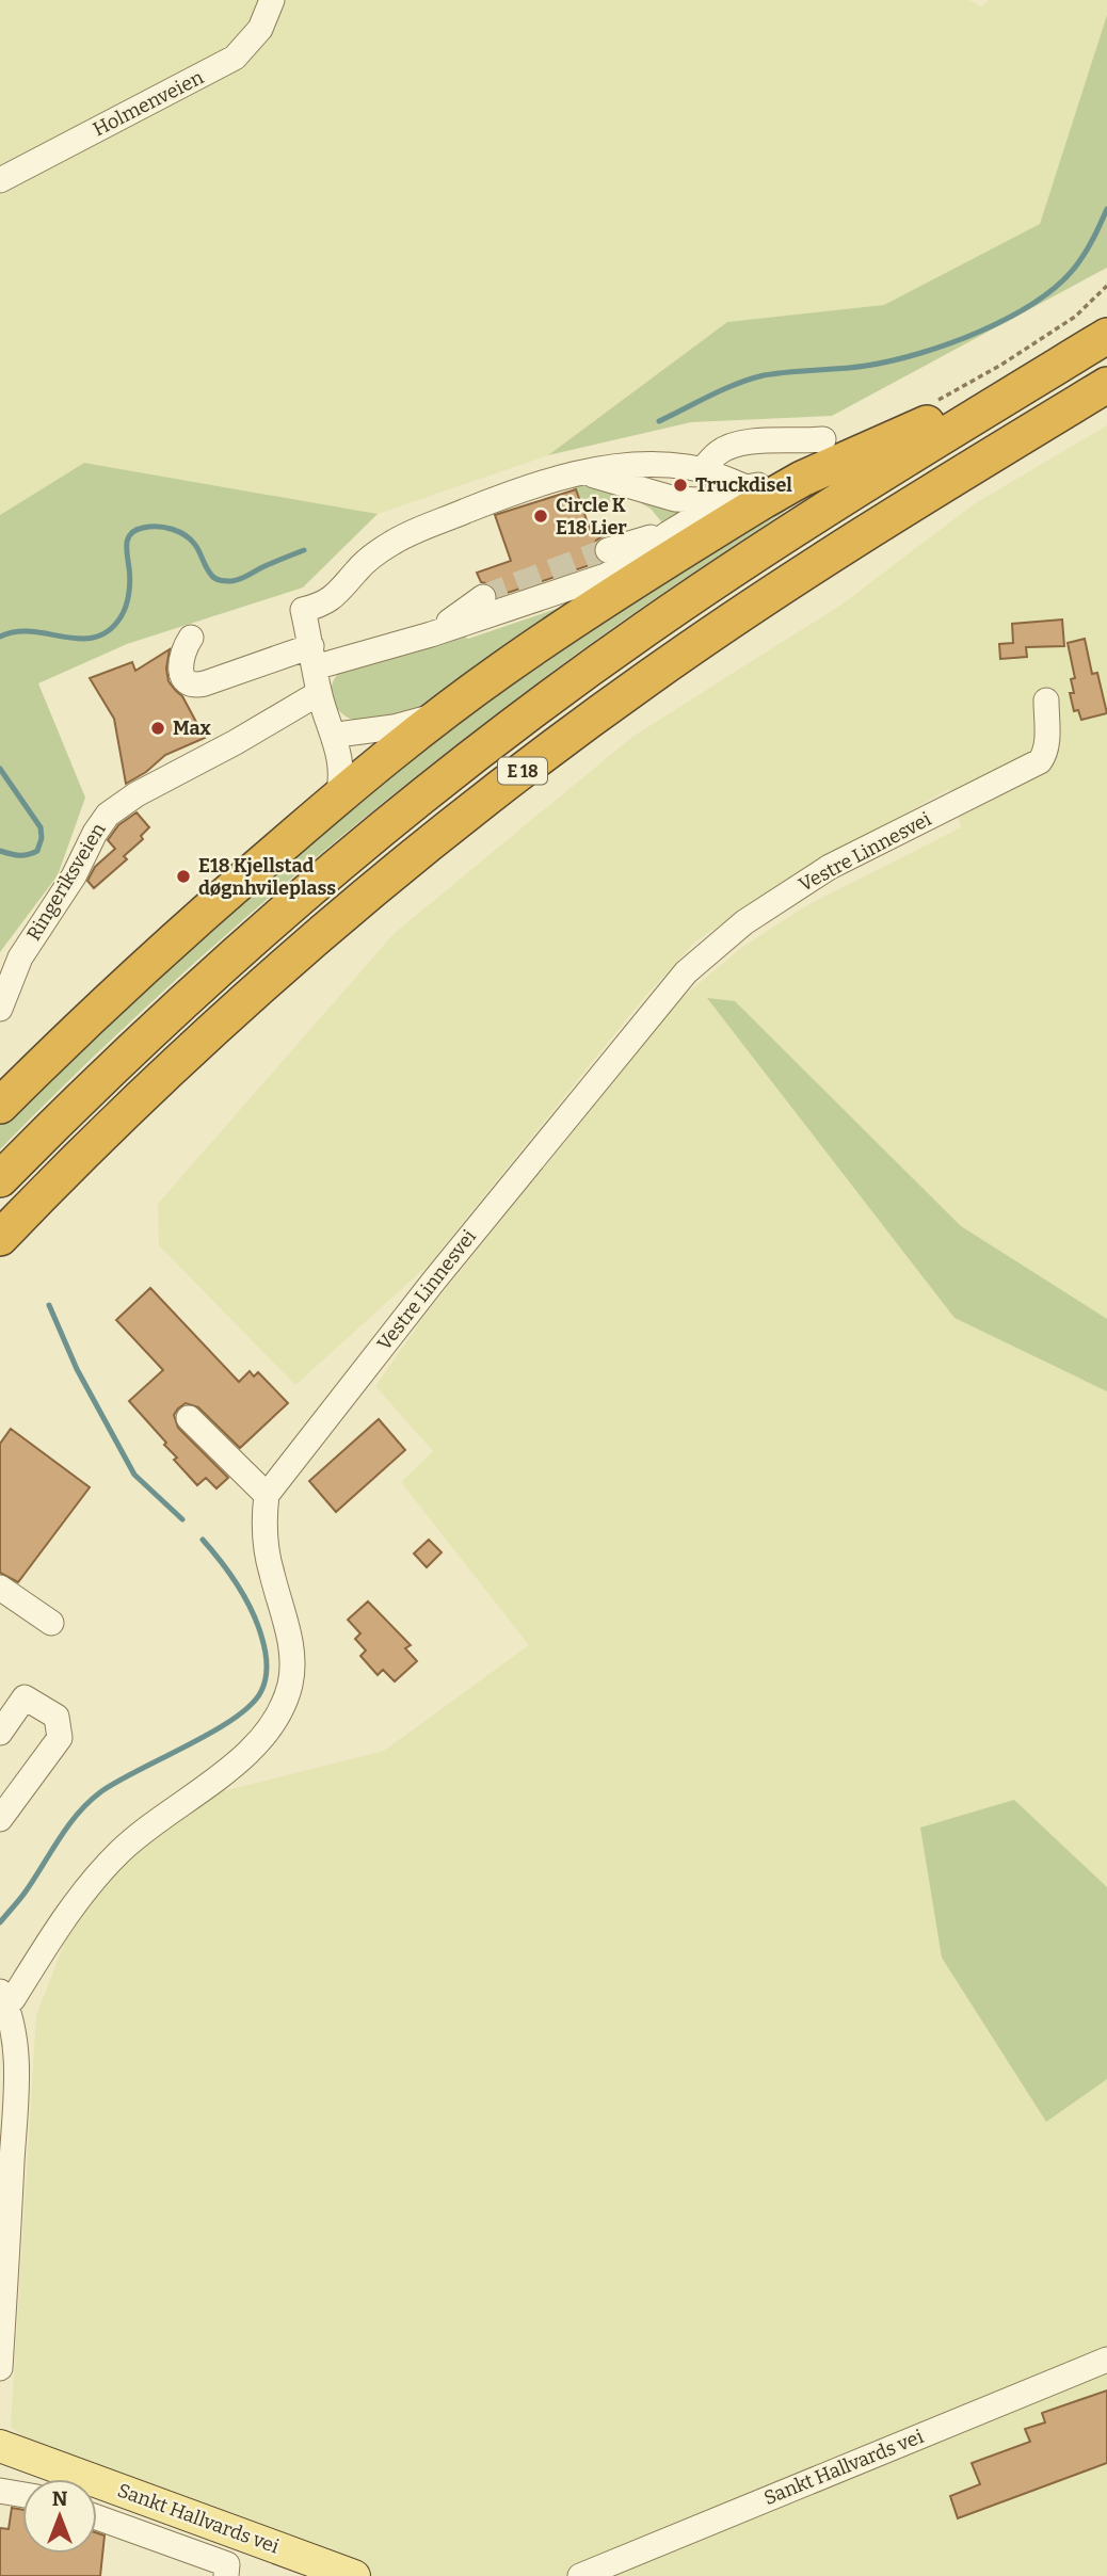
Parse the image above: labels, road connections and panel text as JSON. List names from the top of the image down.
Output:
{
  "streets": {
    "highway": ["E 18"],
    "main road": ["Sankt Hallvards vei"],
    "street": ["Holmenveien", "Vestre Linnesvei", "Ringeriksveien"]
  },
  "places": [
    "Truckdisel",
    "Circle K E18 Lier",
    "Max",
    "E18 Kjellstad døgnhvileplass"
  ],
  "north": "top"
}
